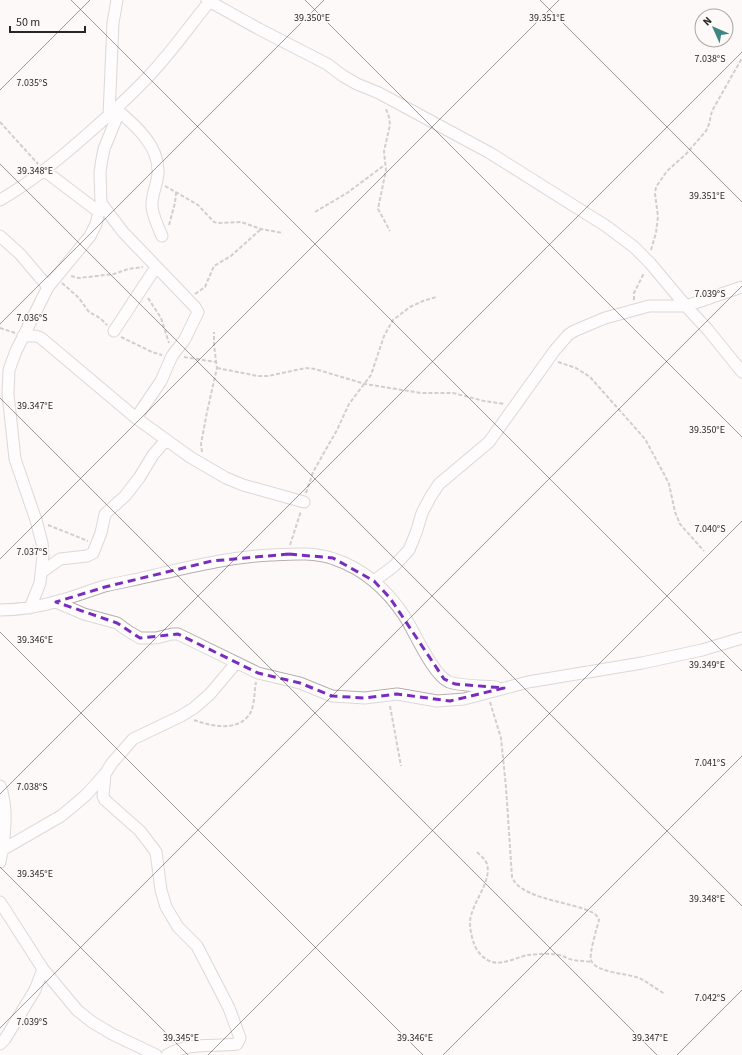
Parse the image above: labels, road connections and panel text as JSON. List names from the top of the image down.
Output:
{
  "scale_bar": "50 m",
  "north": "top left",
  "coordinates": [
    "39.351°E",
    "39.350°E",
    "7.038°S",
    "7.035°S",
    "39.348°E",
    "7.039°S",
    "7.036°S",
    "39.347°E",
    "7.040°S",
    "7.037°S",
    "39.346°E",
    "39.349°E",
    "7.041°S",
    "39.345°E",
    "7.042°S"
  ]
}
